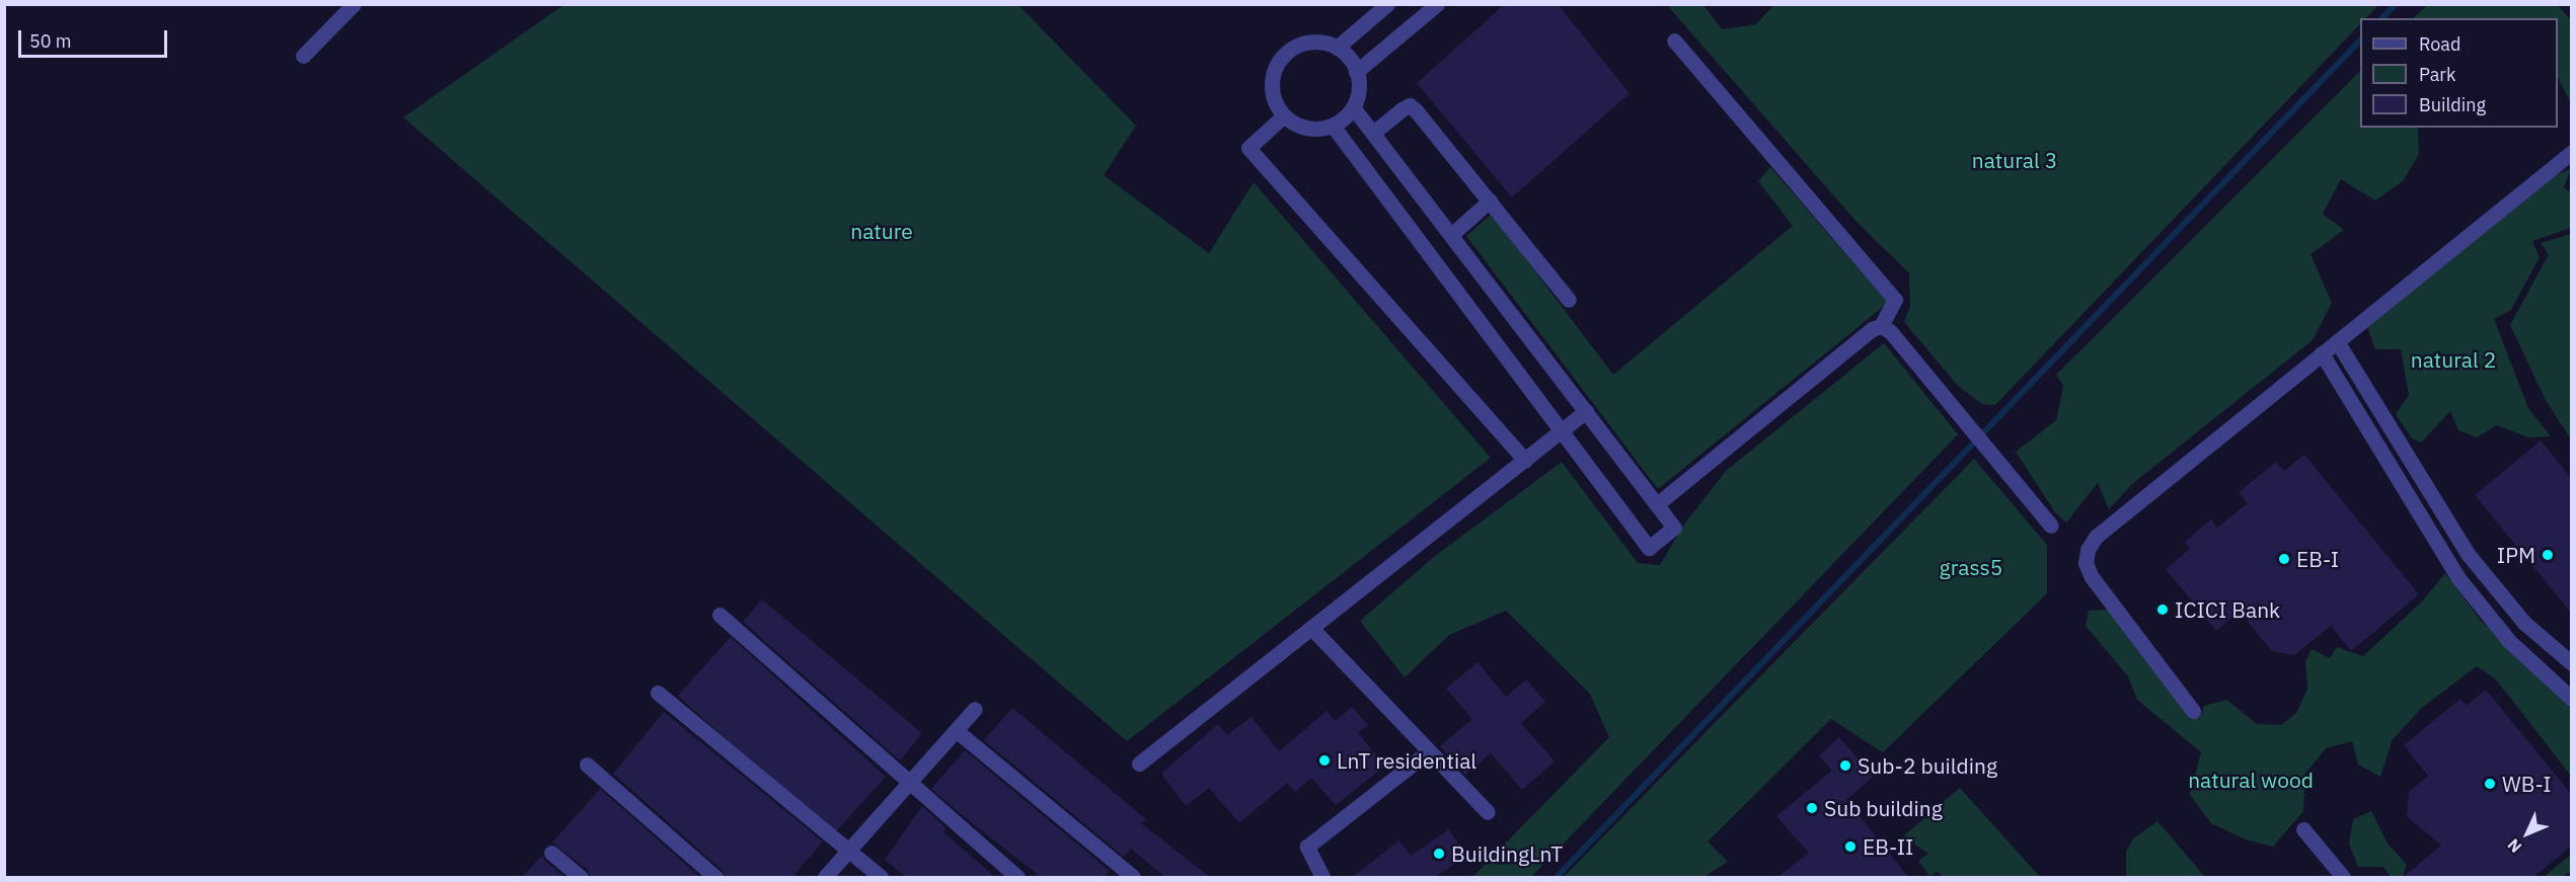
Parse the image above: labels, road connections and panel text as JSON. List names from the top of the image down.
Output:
{
  "parks": [
    "natural 3",
    "nature",
    "natural 2",
    "grass5",
    "natural wood"
  ],
  "places": [
    "IPM",
    "EB-I",
    "ICICI Bank",
    "LnT residential",
    "Sub-2 building",
    "WB-I",
    "Sub building",
    "EB-II",
    "BuildingLnT"
  ],
  "legend": ["Road", "Park", "Building"],
  "scale_bar": "50 m",
  "north": "bottom left"
}
